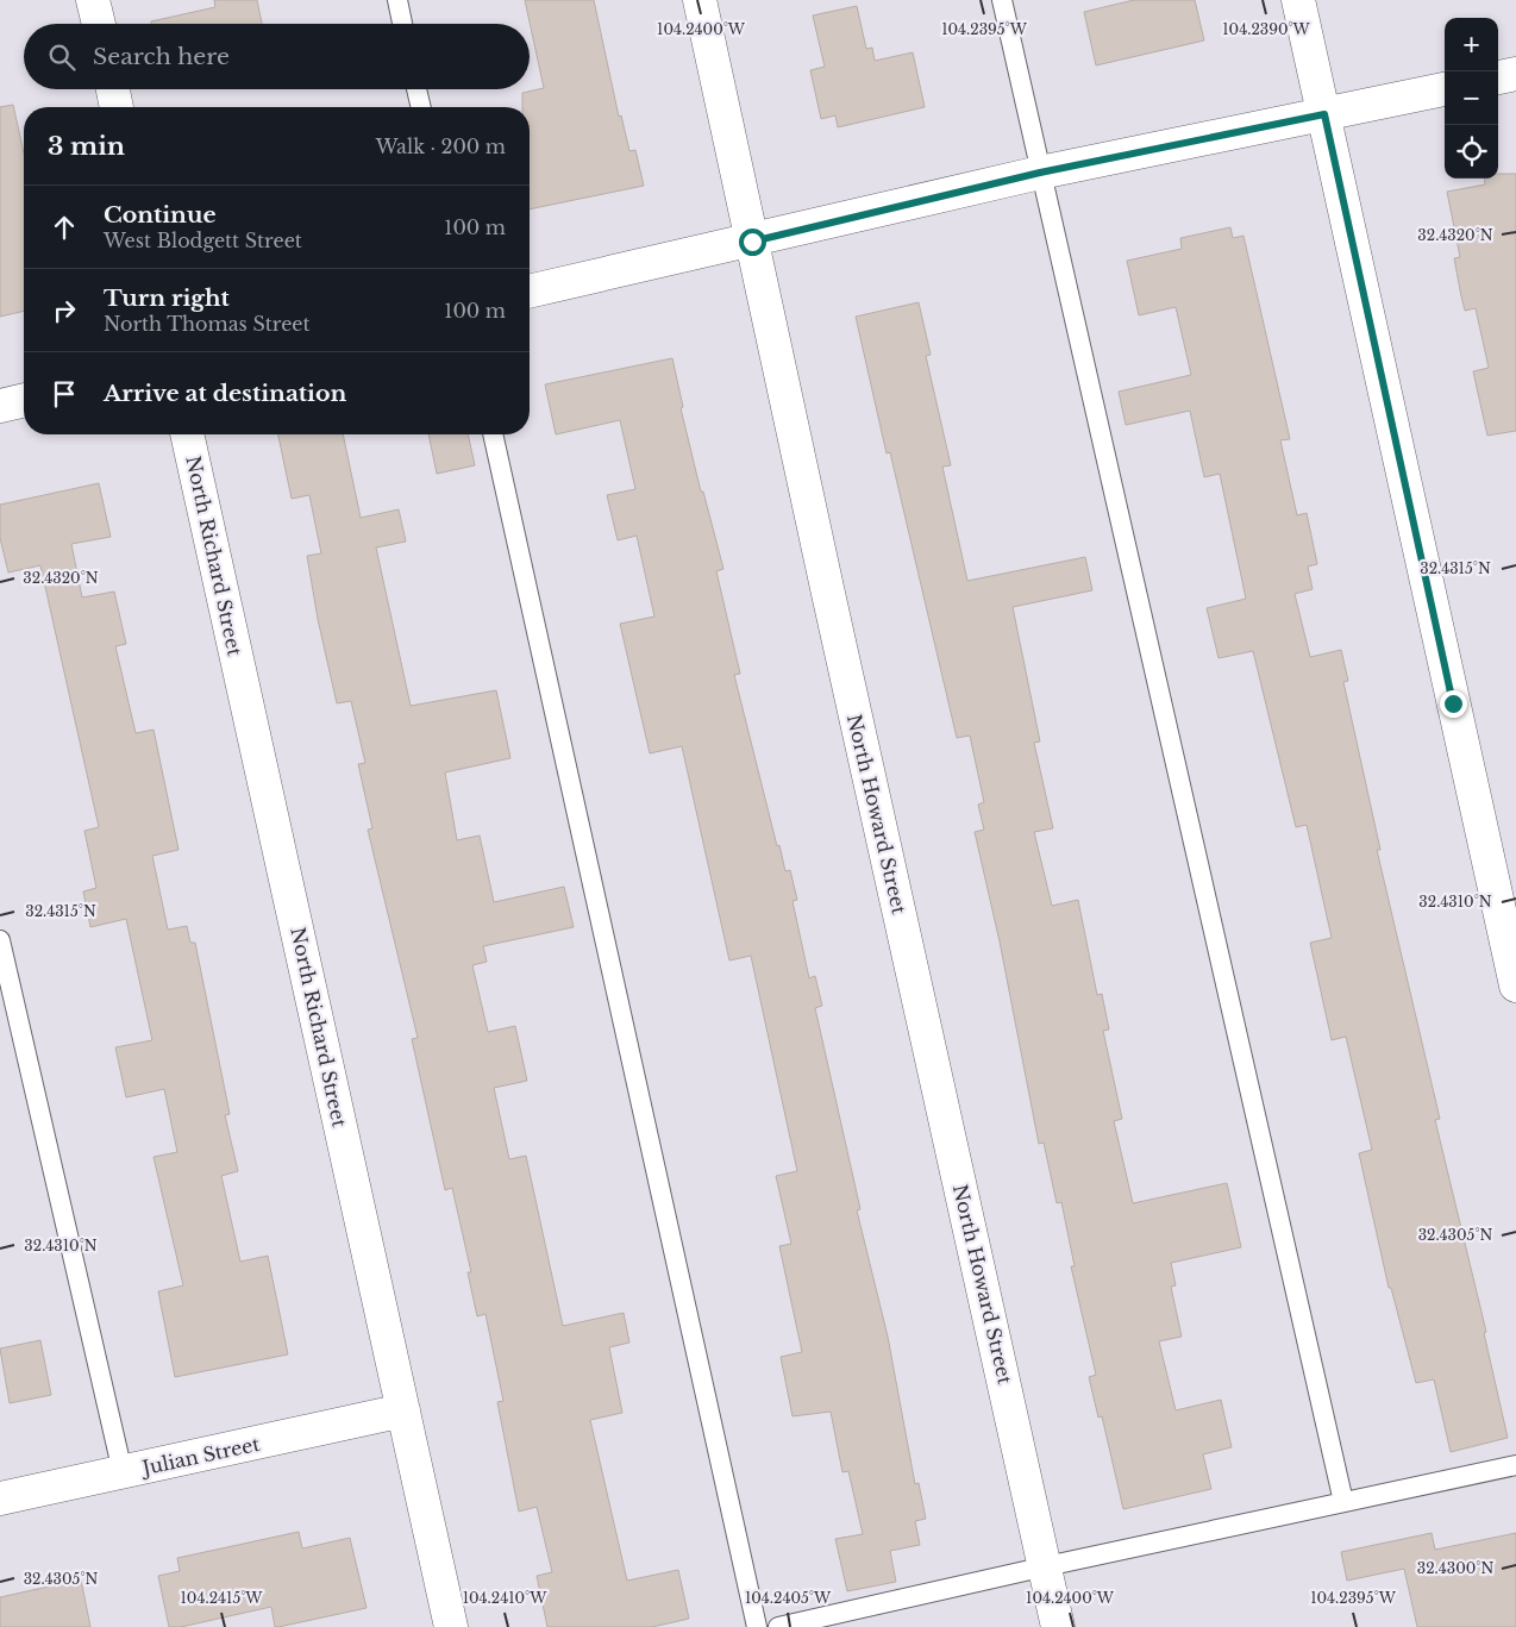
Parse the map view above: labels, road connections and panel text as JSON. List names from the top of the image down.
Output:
{
  "streets": {
    "street": ["North Richard Street", "North Howard Street", "Julian Street"]
  },
  "crossings": [
    ["North Richard Street", "Julian Street"]
  ],
  "page": {
    "map_buttons": ["+", "−"],
    "search": "Search here",
    "heading": ["3 min", "Walk · 200 m"],
    "list": [
      ["Continue", "West Blodgett Street", "100 m"],
      ["Turn right", "North Thomas Street", "100 m"],
      "Arrive at destination"
    ]
  },
  "coordinates": [
    "104.2400°W",
    "104.2395°W",
    "104.2390°W",
    "32.4320°N",
    "32.4315°N",
    "32.4310°N",
    "32.4305°N",
    "32.4300°N",
    "104.2415°W",
    "104.2410°W",
    "104.2405°W"
  ]
}
